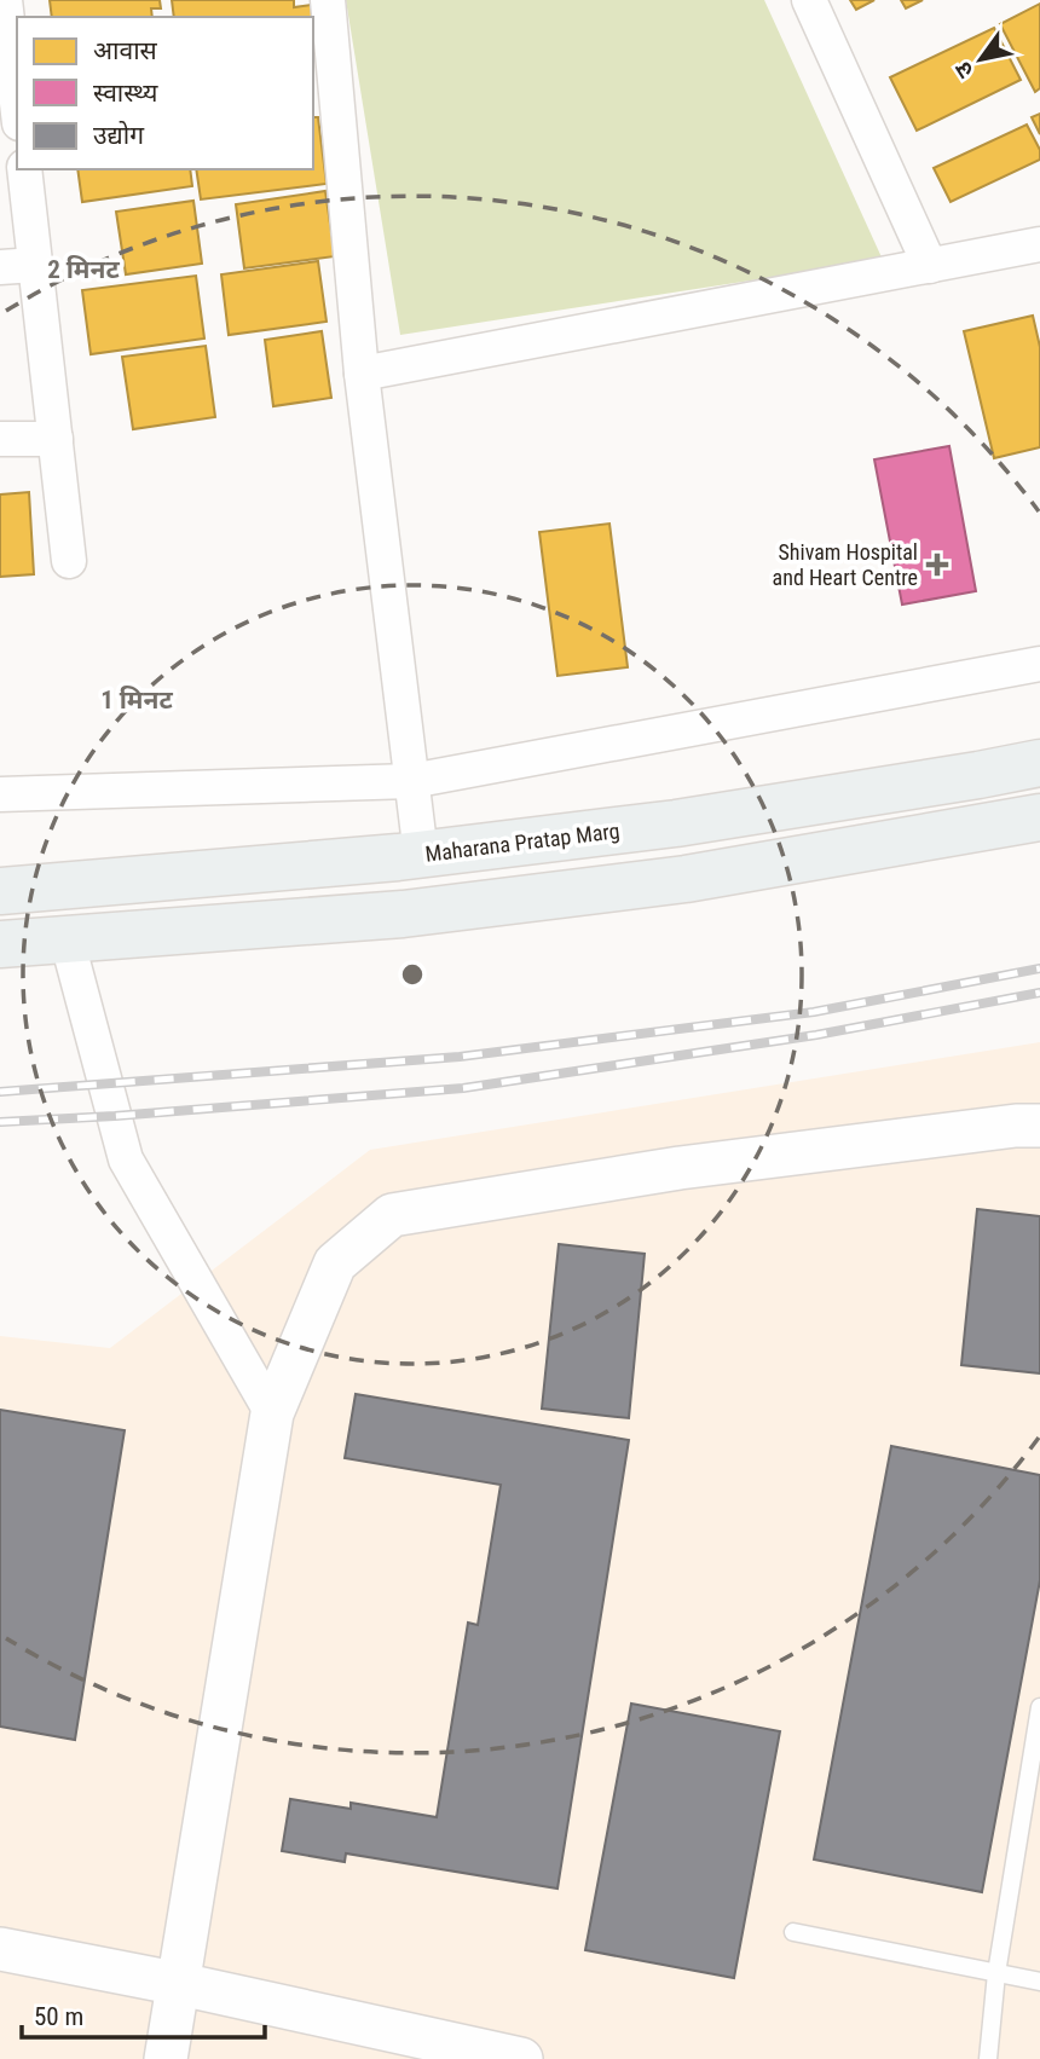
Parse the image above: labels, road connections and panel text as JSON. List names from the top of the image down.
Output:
{
  "streets": {
    "main road": ["Maharana Pratap Marg"]
  },
  "places": {
    "health": ["Shivam Hospital and Heart Centre"]
  },
  "legend": ["आवास", "स्वास्थ्य", "उद्योग"],
  "scale_bar": "50 m",
  "north": "bottom left",
  "rings": ["2 मिनट", "1 मिनट"]
}
